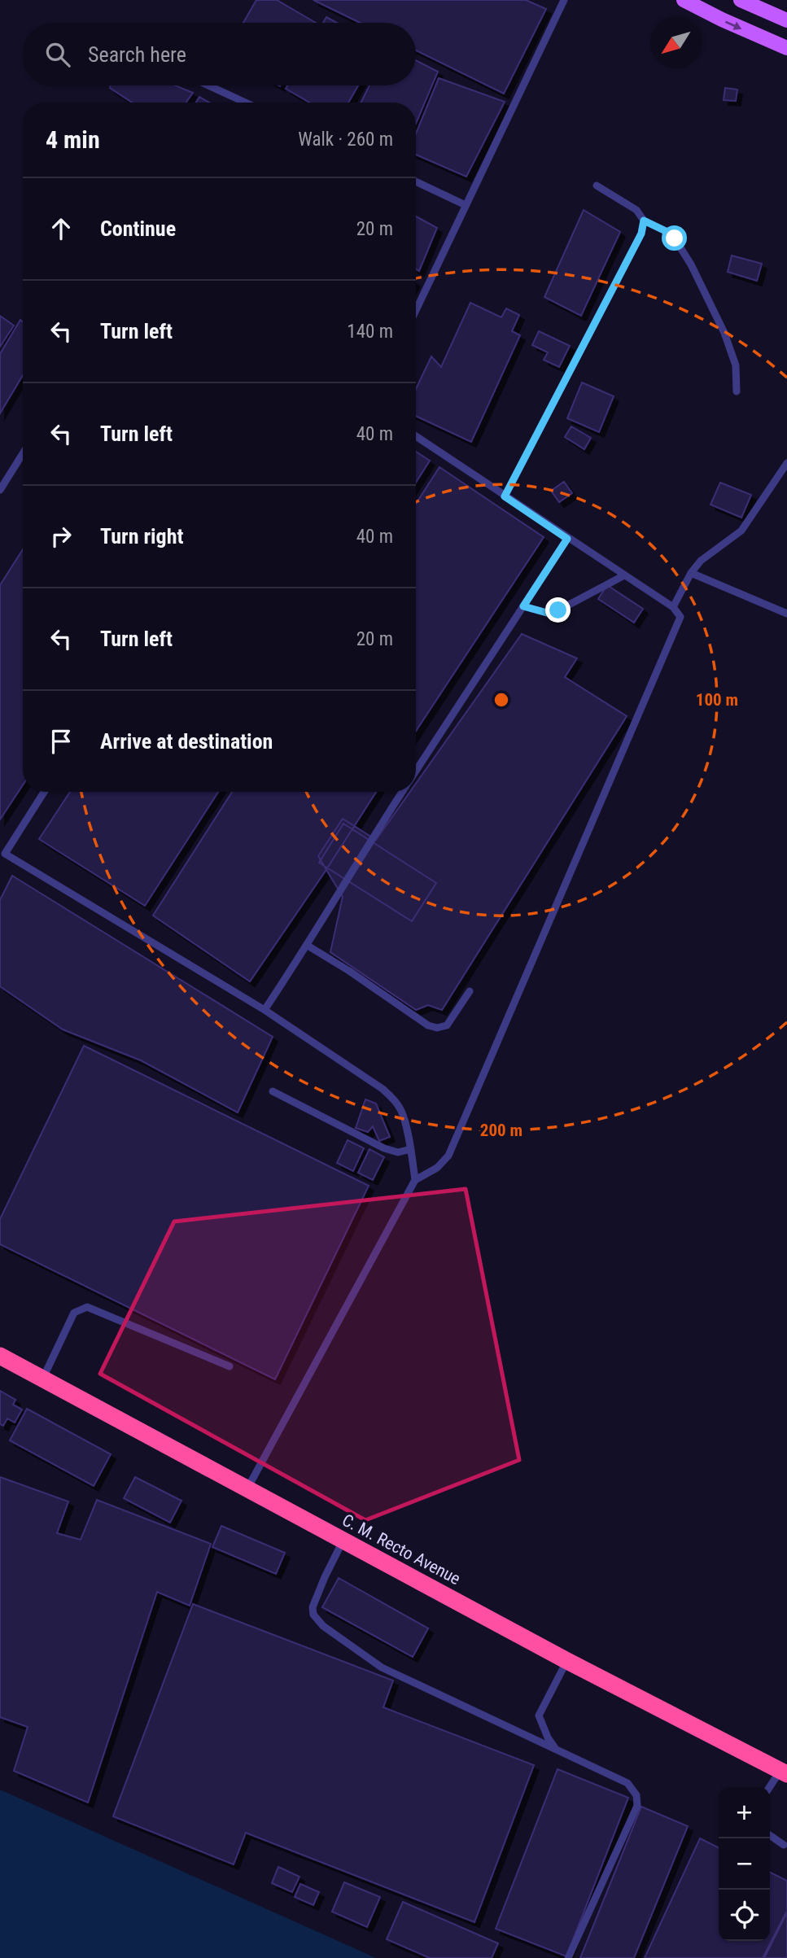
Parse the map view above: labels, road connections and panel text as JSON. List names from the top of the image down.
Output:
{
  "streets": {
    "highway": ["C. M. Recto Avenue"]
  },
  "north": "bottom left",
  "page": {
    "search": "Search here",
    "heading": ["4 min", "Walk · 260 m"],
    "list": [
      ["Continue", "20 m"],
      ["Turn left", "140 m"],
      ["Turn left", "40 m"],
      ["Turn right", "40 m"],
      ["Turn left", "20 m"],
      "Arrive at destination"
    ],
    "map_buttons": ["+", "−"]
  },
  "rings": ["100 m", "200 m"]
}
